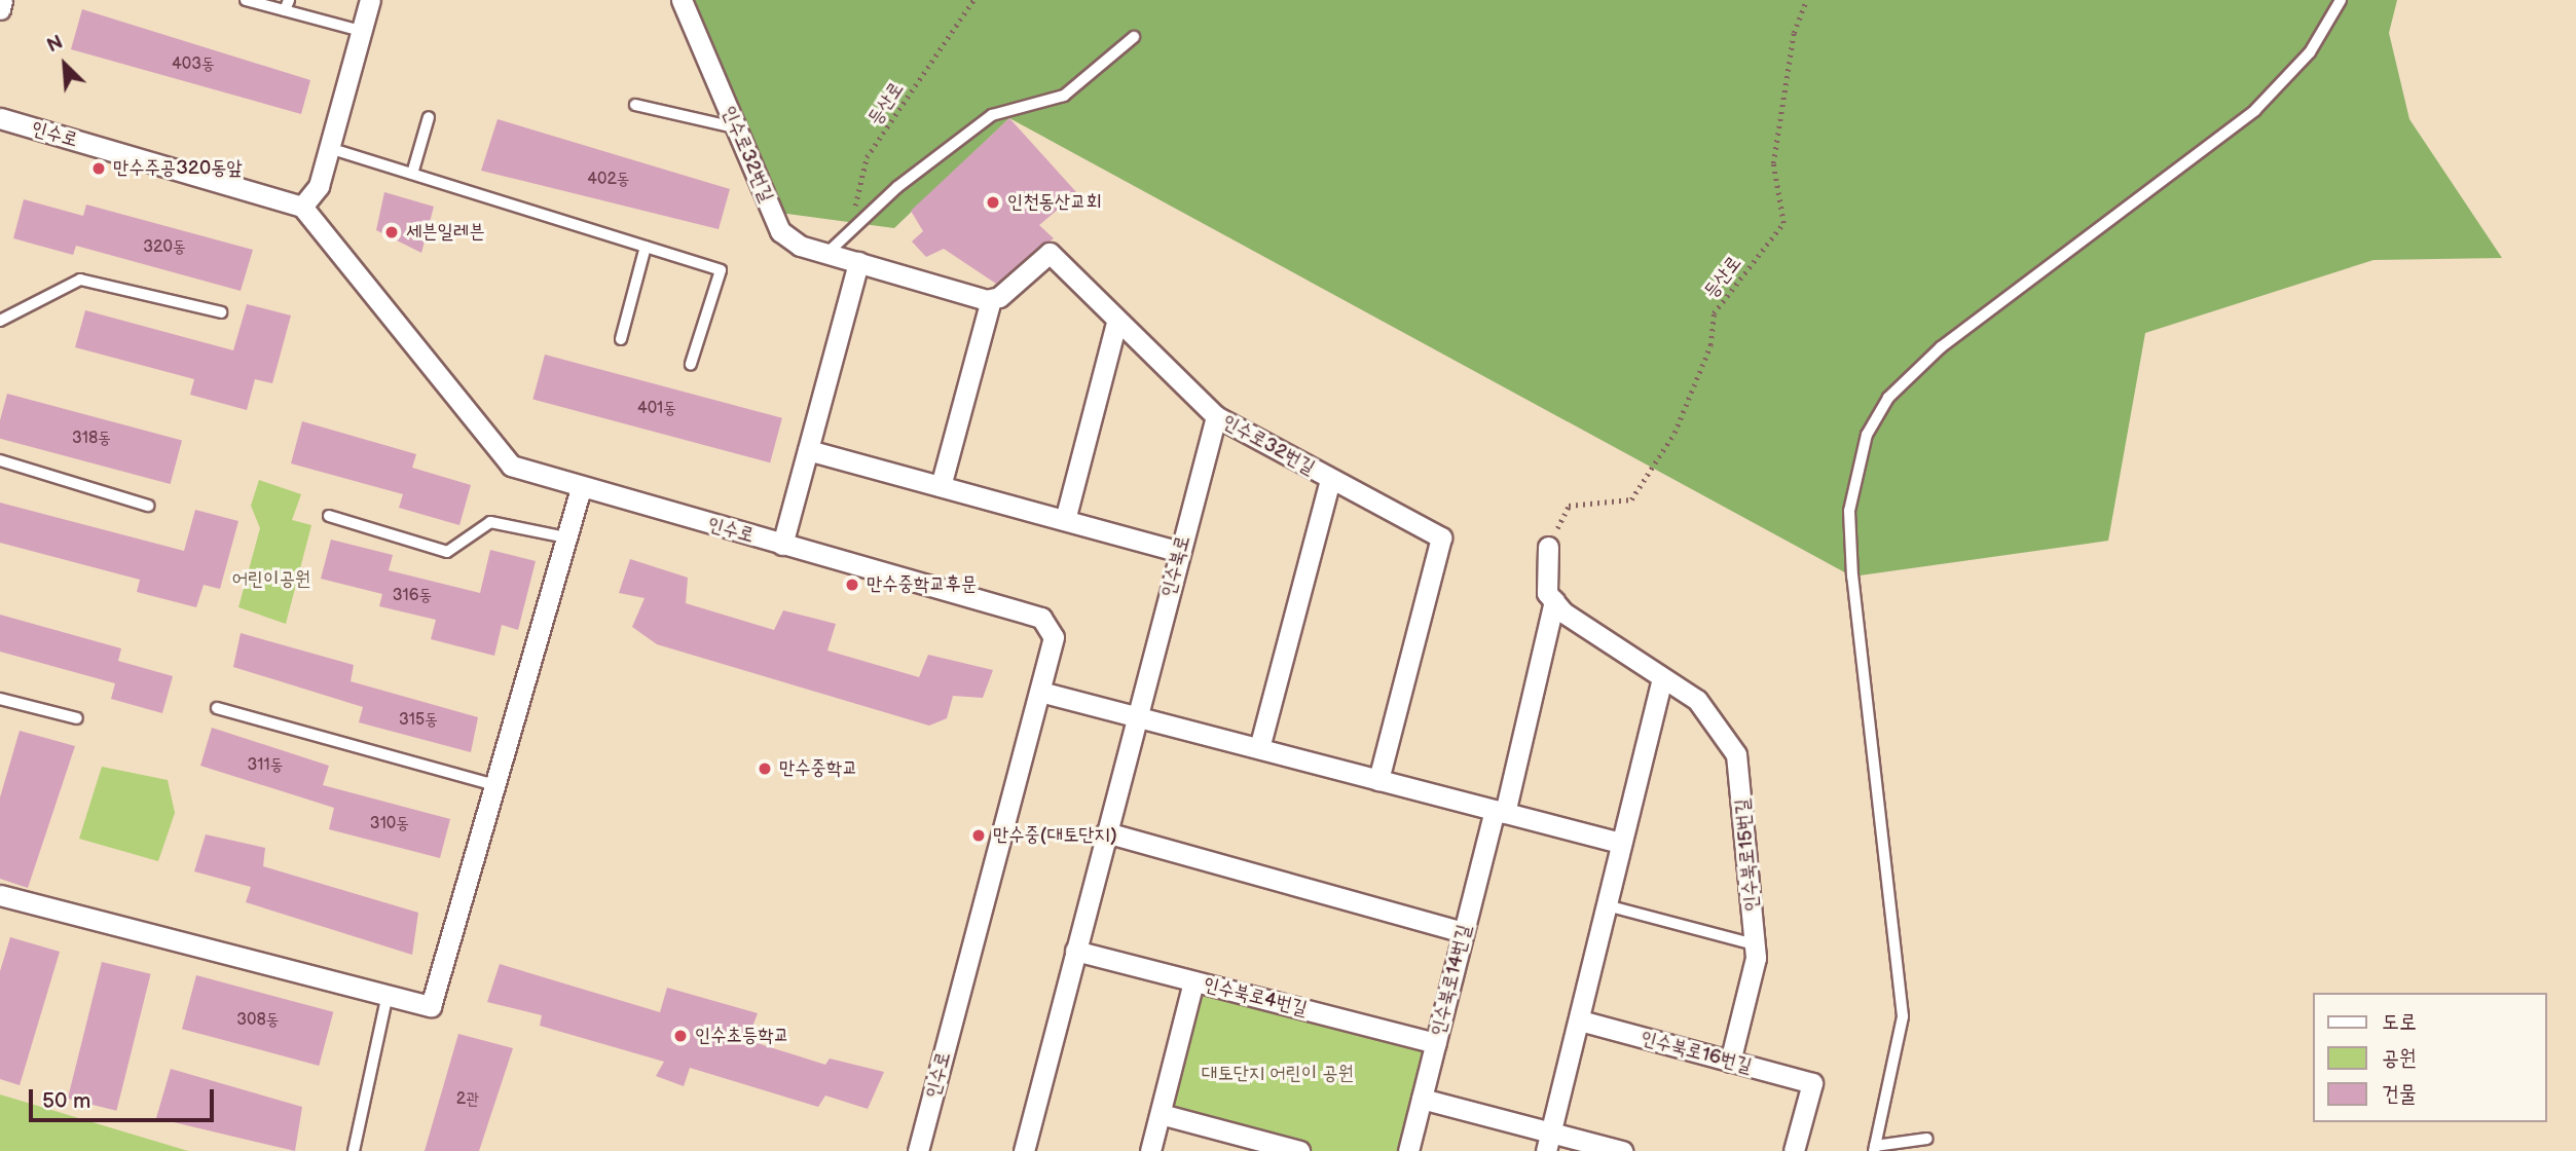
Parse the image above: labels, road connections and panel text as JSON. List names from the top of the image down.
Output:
{
  "streets": {
    "street": [
      "인수로",
      "인수로32번길",
      "인수북로",
      "인수북로15번길",
      "인수북로14번길",
      "인수북로4번길",
      "인수북로16번길"
    ],
    "path": ["등산로"]
  },
  "crossings": [
    ["인수로32번길", "인수북로"],
    ["인수북로15번길", "인수북로16번길"],
    ["인수북로14번길", "인수북로4번길"]
  ],
  "parks": ["어린이공원", "대토단지 어린이 공원"],
  "places": [
    "만수주공320동앞",
    "인천동산교회",
    "세븐일레븐",
    "만수중학교후문",
    "만수중학교",
    "만수중(대토단지)",
    "인수초등학교"
  ],
  "house_numbers": [
    "403동",
    "402동",
    "320동",
    "401동",
    "318동",
    "316동",
    "315동",
    "311동",
    "310동",
    "308동",
    "2관"
  ],
  "legend": ["도로", "공원", "건물"],
  "scale_bar": "50 m",
  "north": "top left"
}
